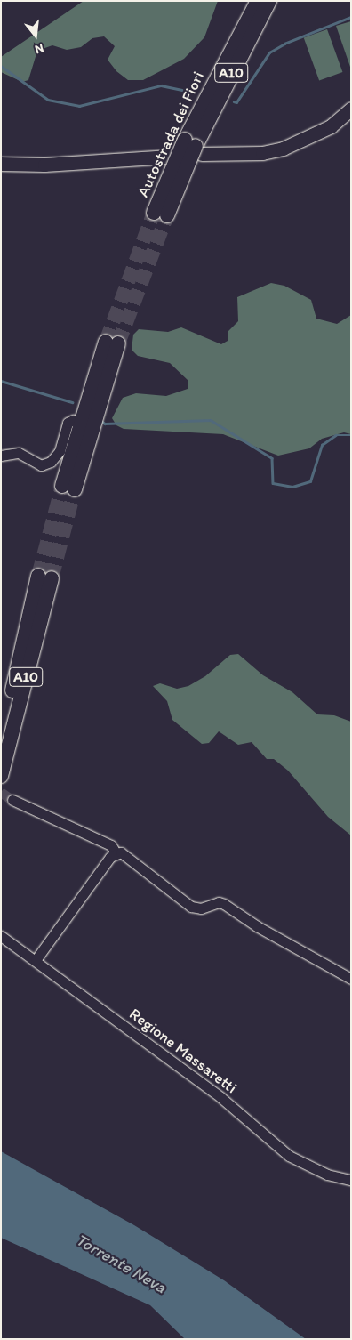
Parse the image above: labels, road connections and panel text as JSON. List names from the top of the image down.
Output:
{
  "streets": {
    "highway": ["A10", "Autostrada dei Fiori"],
    "street": ["Regione Massaretti"]
  },
  "water": ["Torrente Neva"],
  "north": "bottom"
}
